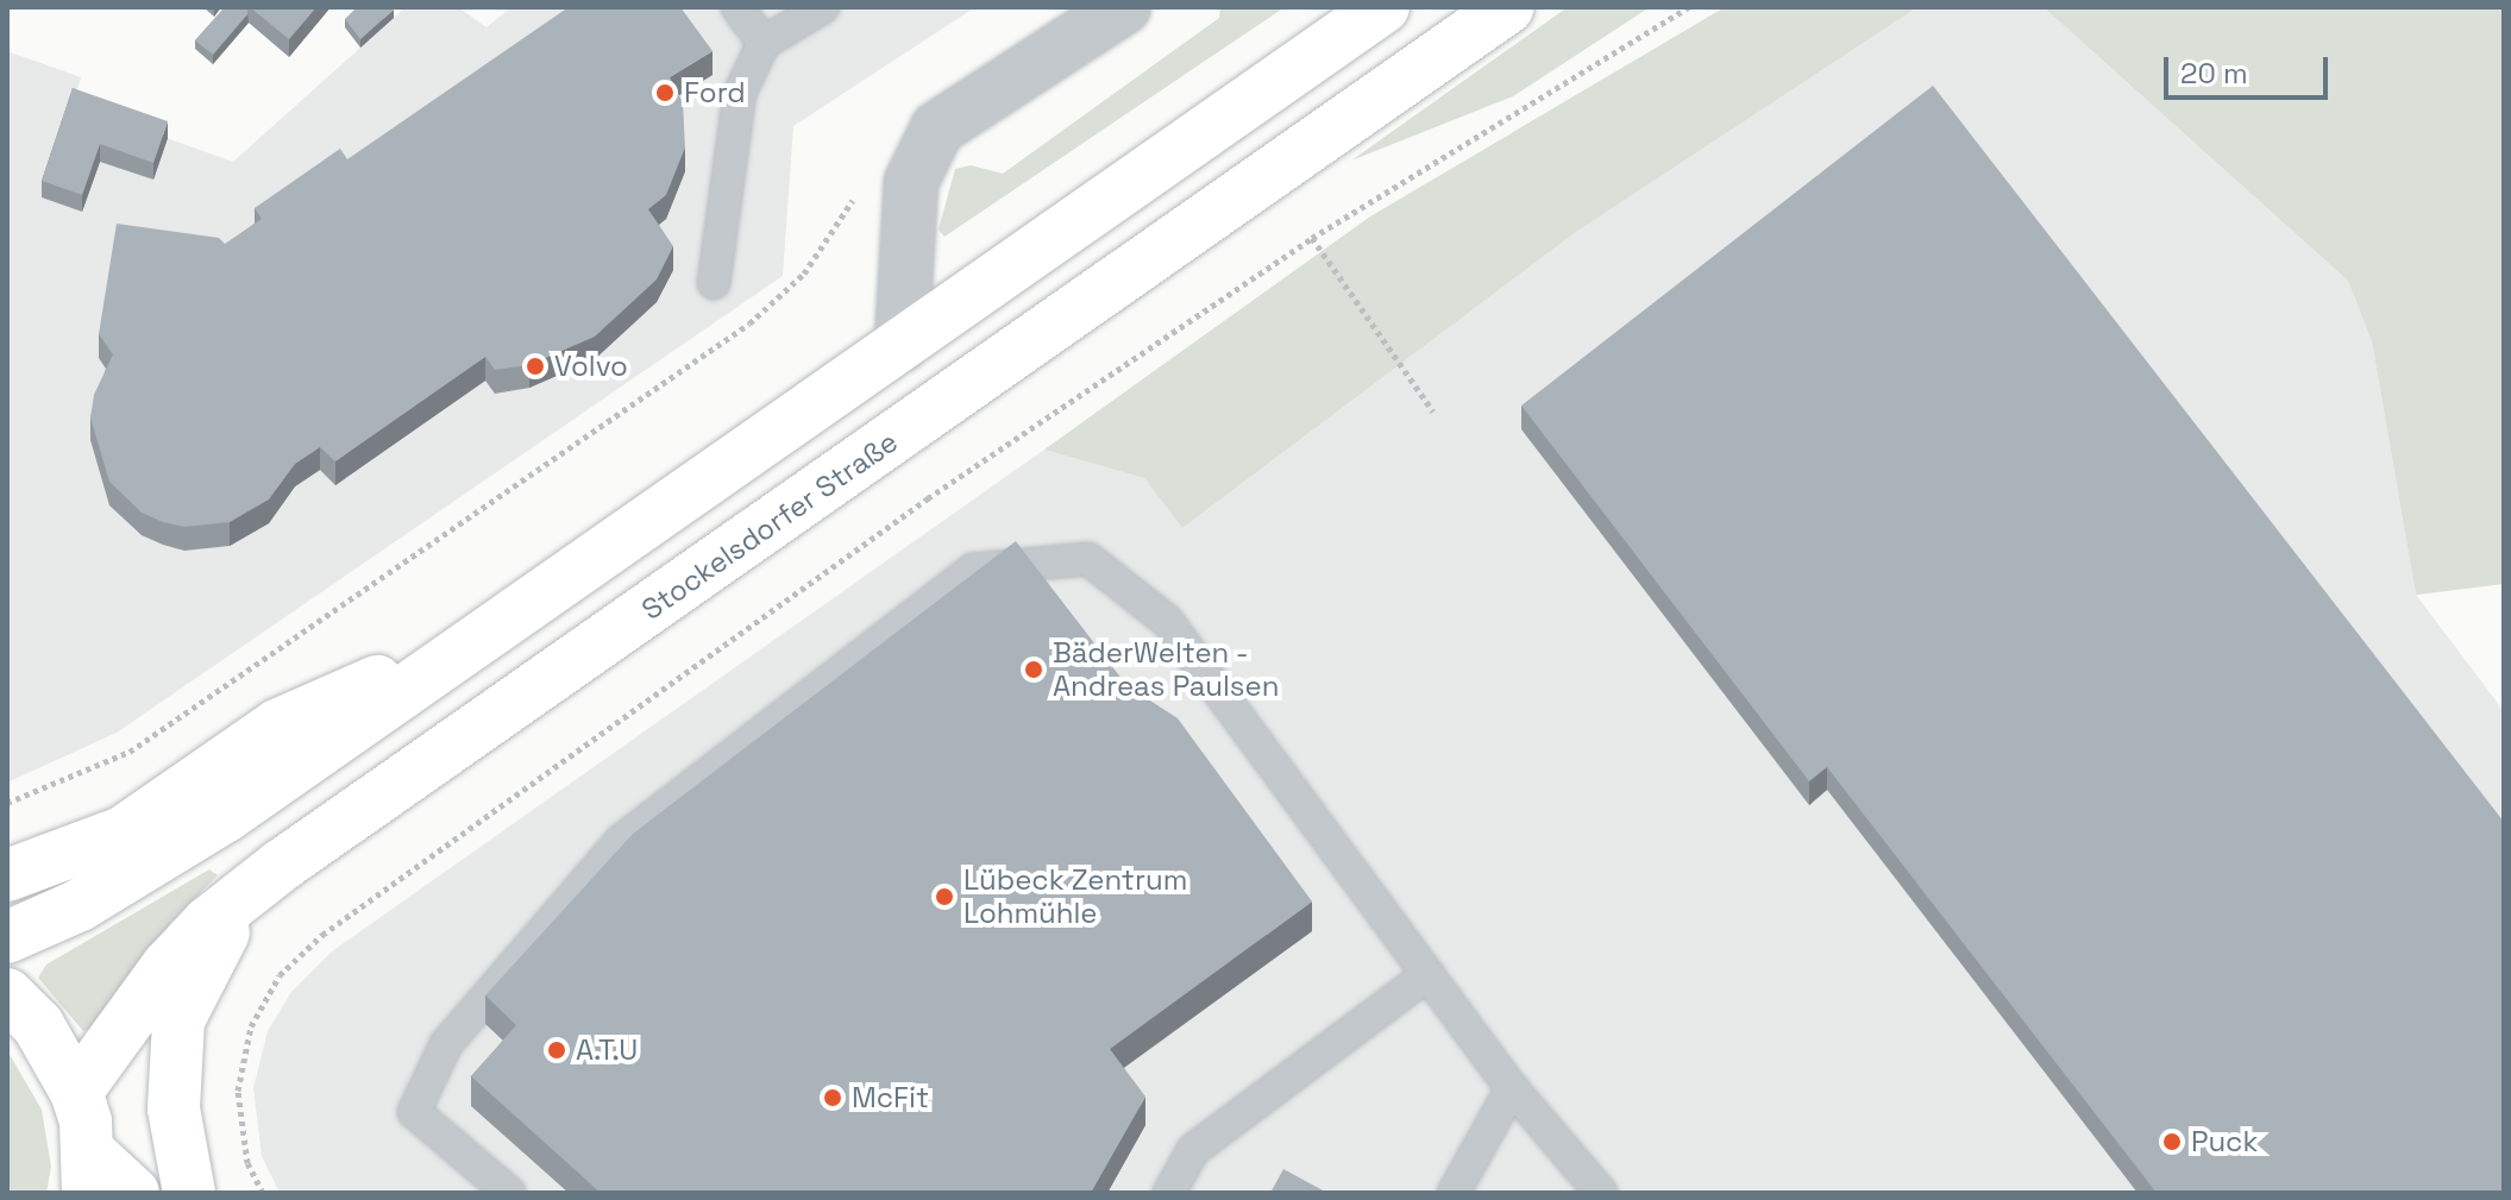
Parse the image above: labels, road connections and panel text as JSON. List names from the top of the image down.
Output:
{
  "streets": {
    "main road": ["Stockelsdorfer Straße"]
  },
  "places": [
    "Ford",
    "Volvo",
    "BäderWelten - Andreas Paulsen",
    "Lübeck Zentrum Lohmühle",
    "A.T.U",
    "McFit",
    "Puck"
  ],
  "scale_bar": "20 m"
}
